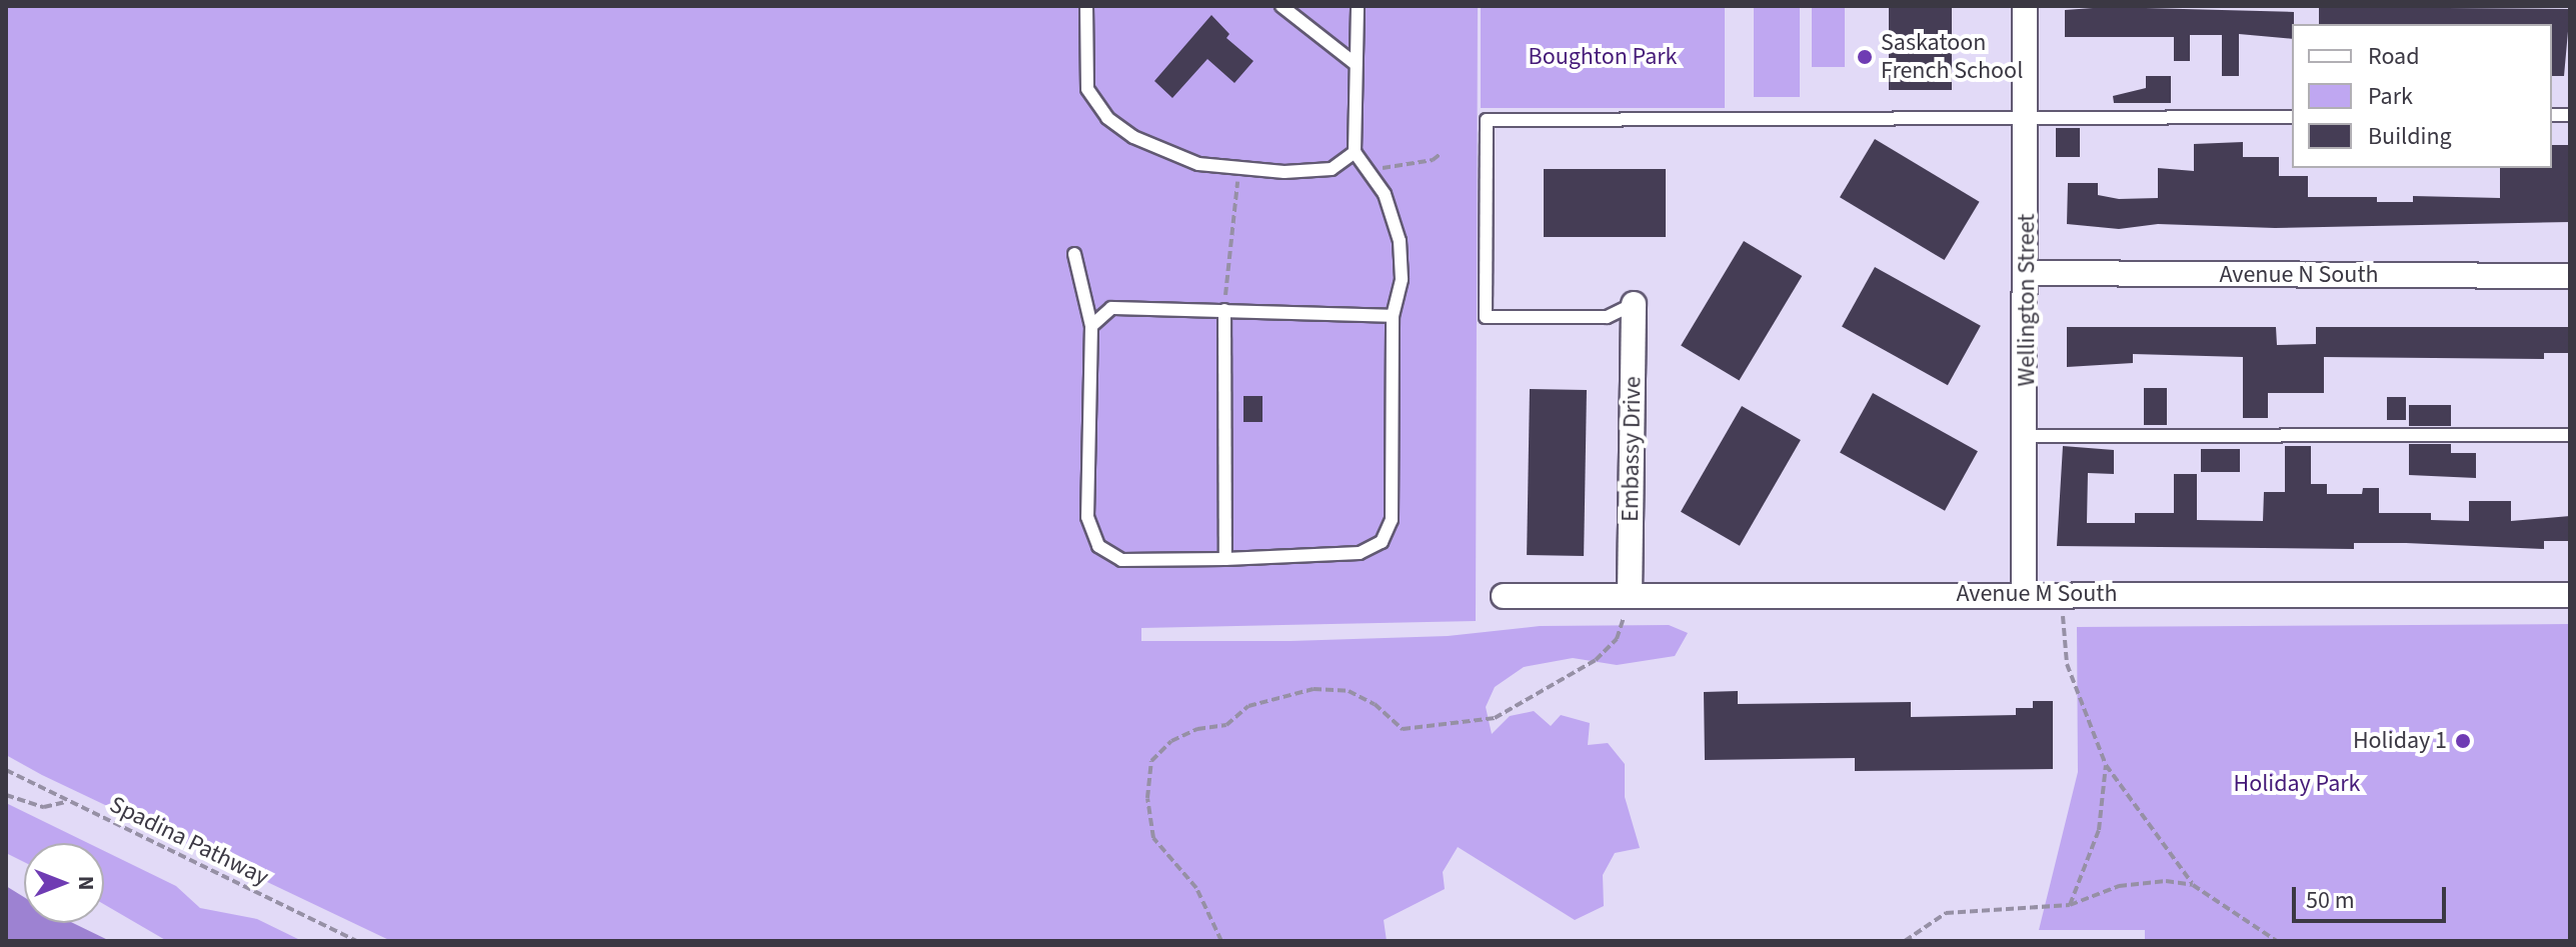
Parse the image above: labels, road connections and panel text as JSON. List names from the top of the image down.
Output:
{
  "streets": {
    "street": [
      "Avenue N South",
      "Wellington Street",
      "Embassy Drive",
      "Avenue M South"
    ],
    "path": ["Spadina Pathway"]
  },
  "crossings": [
    ["Avenue N South", "Wellington Street"],
    ["Wellington Street", "Avenue M South"],
    ["Embassy Drive", "Avenue M South"]
  ],
  "parks": ["Boughton Park", "Holiday Park"],
  "places": ["Saskatoon French School", "Holiday 1"],
  "legend": ["Road", "Park", "Building"],
  "scale_bar": "50 m",
  "north": "right"
}
